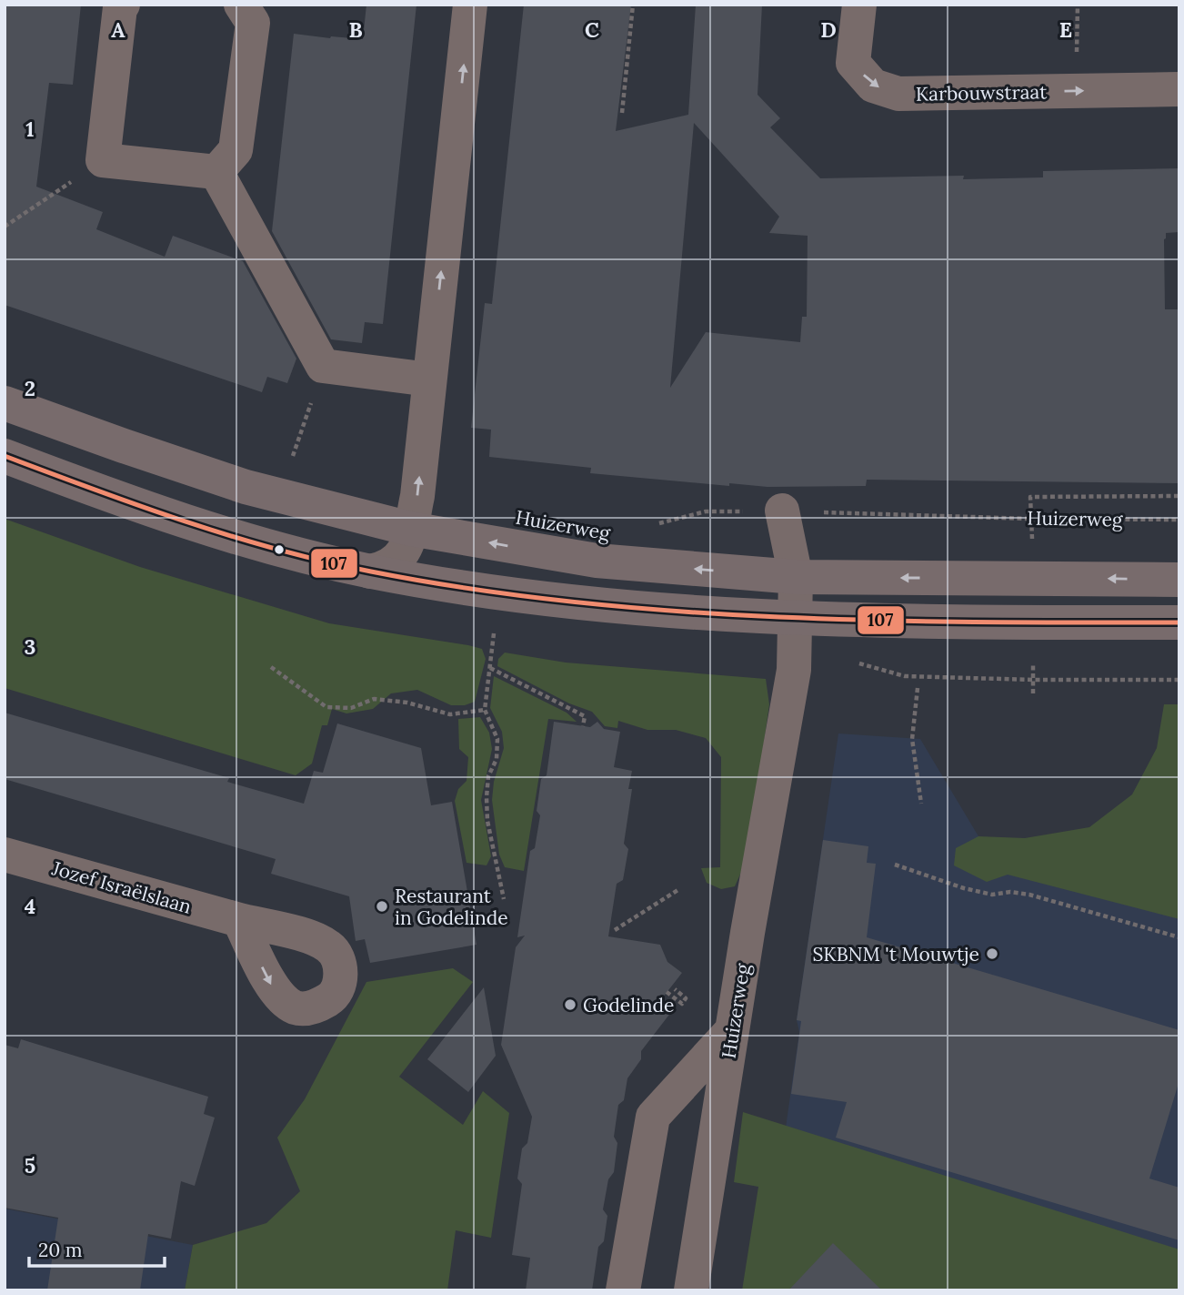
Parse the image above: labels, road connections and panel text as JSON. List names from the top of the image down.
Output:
{
  "streets": {
    "main road": ["Huizerweg"],
    "street": ["Karbouwstraat", "Jozef Israëlslaan"]
  },
  "one_way": ["Karbouwstraat"],
  "places": ["Restaurant in Godelinde", "SKBNM 't Mouwtje", "Godelinde"],
  "lines": ["transit line 107"],
  "scale_bar": "20 m",
  "grid": {
    "columns": [
      "A",
      "B",
      "C",
      "D",
      "E"
    ],
    "rows": [
      "1",
      "2",
      "3",
      "4",
      "5"
    ]
  }
}
